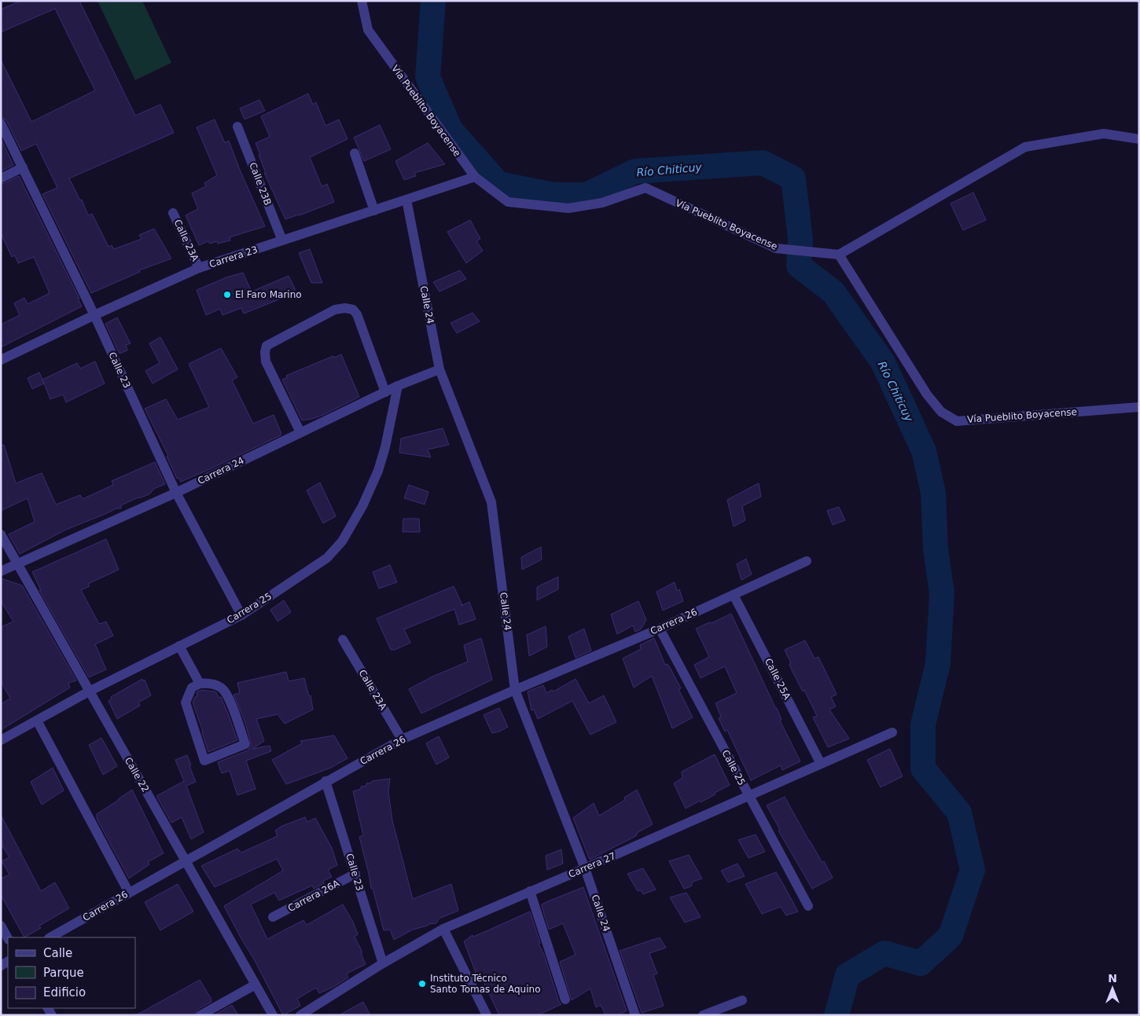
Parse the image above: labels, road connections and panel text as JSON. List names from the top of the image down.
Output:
{
  "streets": {
    "street": [
      "Vía Pueblito Boyacense",
      "Calle 23B",
      "Calle 23A",
      "Carrera 23",
      "Calle 24",
      "Calle 23",
      "Carrera 24",
      "Carrera 25",
      "Carrera 26",
      "Calle 25A",
      "Calle 25",
      "Calle 22",
      "Carrera 27",
      "Carrera 26A"
    ]
  },
  "crossings": [
    ["Vía Pueblito Boyacense", "Carrera 23"],
    ["Calle 23B", "Carrera 23"],
    ["Calle 23A", "Carrera 23"],
    ["Calle 23A", "Carrera 26"],
    ["Carrera 23", "Calle 24"],
    ["Carrera 23", "Calle 23"],
    ["Calle 24", "Carrera 24"],
    ["Calle 24", "Carrera 26"],
    ["Calle 24", "Carrera 27"],
    ["Calle 23", "Carrera 24"],
    ["Calle 23", "Carrera 25"],
    ["Calle 23", "Carrera 26"],
    ["Calle 23", "Carrera 27"],
    ["Calle 23", "Carrera 26A"],
    ["Carrera 24", "Carrera 25"],
    ["Carrera 24", "Calle 22"],
    ["Carrera 25", "Calle 22"],
    ["Carrera 26", "Calle 25A"],
    ["Carrera 26", "Calle 25"],
    ["Carrera 26", "Calle 22"],
    ["Calle 25A", "Carrera 27"],
    ["Calle 25", "Carrera 27"]
  ],
  "water": ["Río Chiticuy"],
  "places": ["El Faro Marino", "Instituto Técnico Santo Tomas de Aquino"],
  "legend": ["Calle", "Parque", "Edificio"],
  "north": "top"
}
